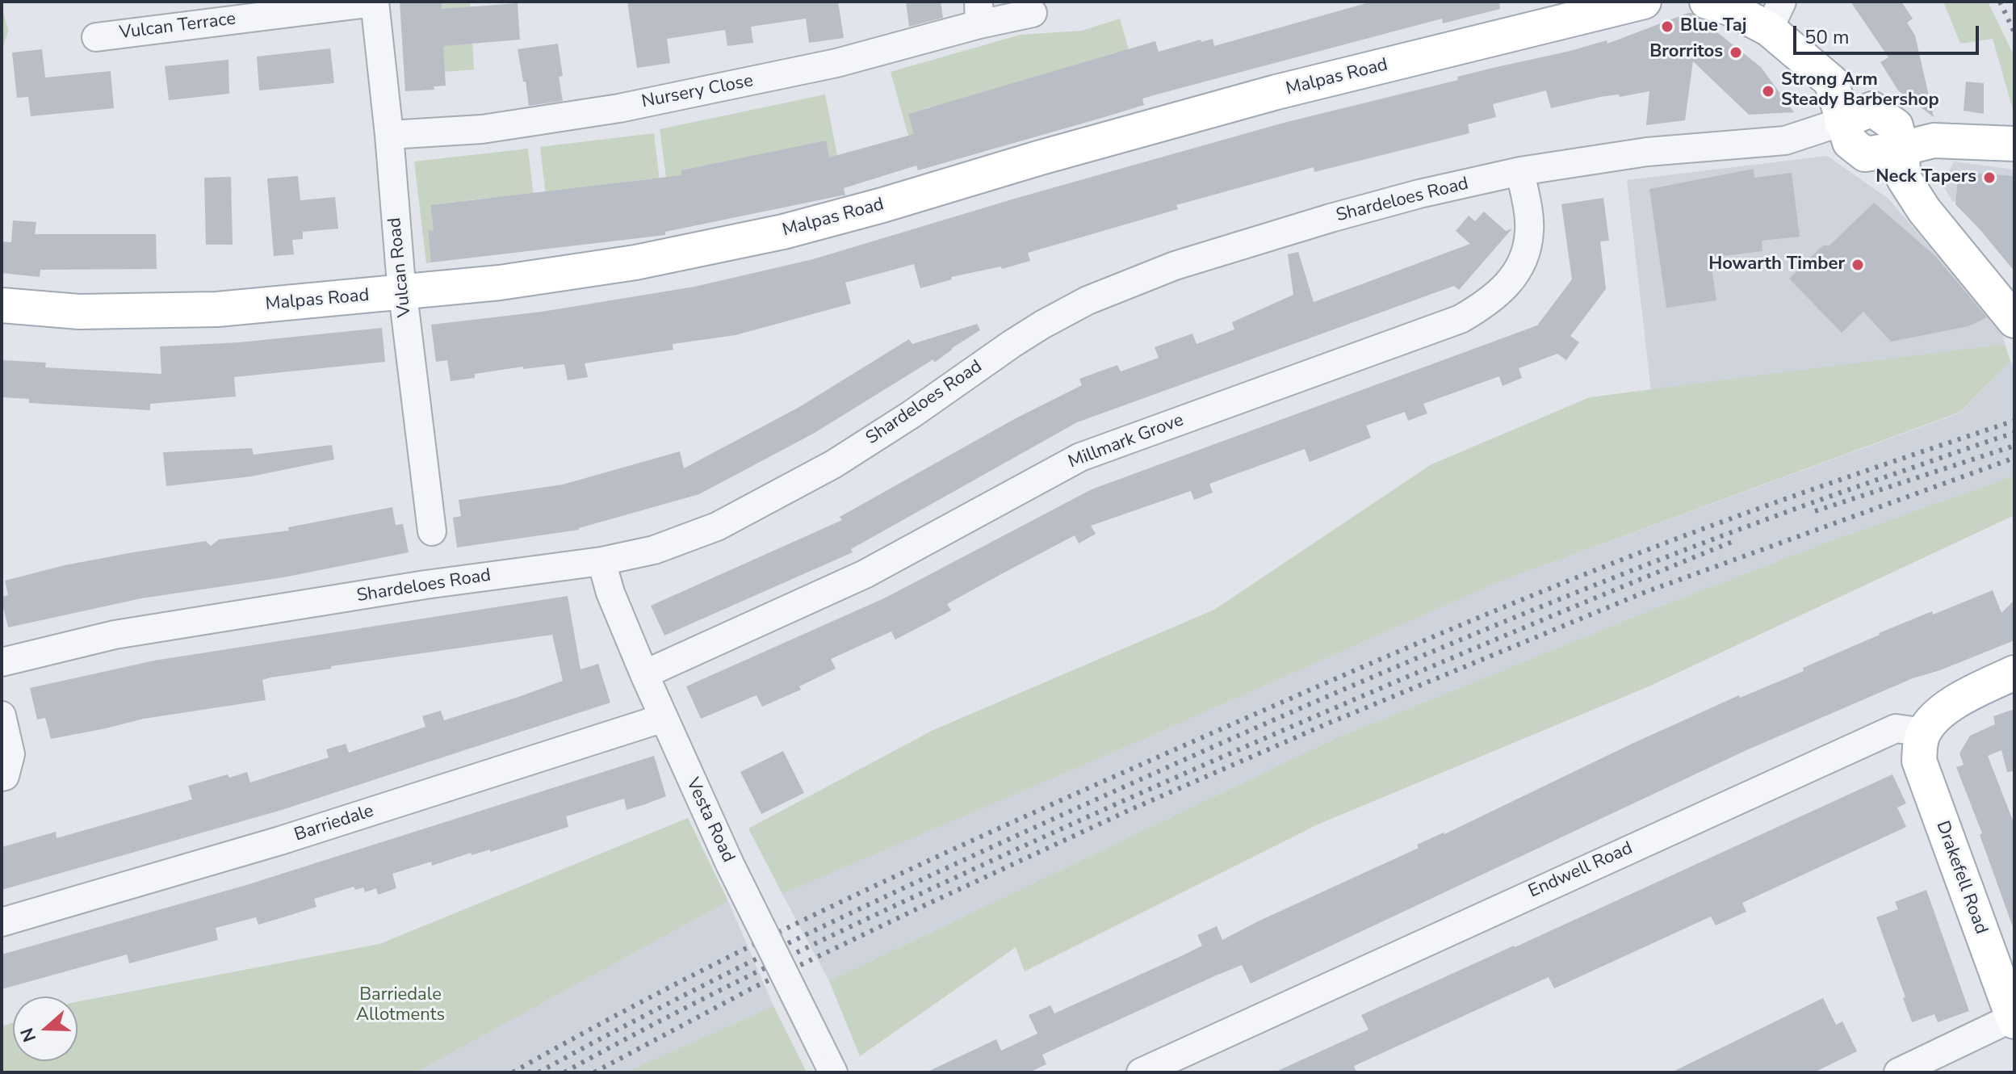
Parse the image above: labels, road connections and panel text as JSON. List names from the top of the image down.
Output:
{
  "streets": {
    "main road": ["Malpas Road", "Shardeloes Road", "Drakefell Road"],
    "street": [
      "Vulcan Terrace",
      "Nursery Close",
      "Vulcan Road",
      "Millmark Grove",
      "Vesta Road",
      "Barriedale",
      "Endwell Road"
    ]
  },
  "crossings": [
    ["Vulcan Terrace", "Vulcan Road"],
    ["Malpas Road", "Vulcan Road"],
    ["Nursery Close", "Vulcan Road"],
    ["Shardeloes Road", "Millmark Grove"],
    ["Shardeloes Road", "Vesta Road"],
    ["Millmark Grove", "Vesta Road"],
    ["Vesta Road", "Barriedale"],
    ["Endwell Road", "Drakefell Road"]
  ],
  "parks": ["Barriedale Allotments"],
  "places": [
    "Blue Taj",
    "Brorritos",
    "Strong Arm Steady Barbershop",
    "Neck Tapers",
    "Howarth Timber"
  ],
  "scale_bar": "50 m",
  "north": "left"
}
